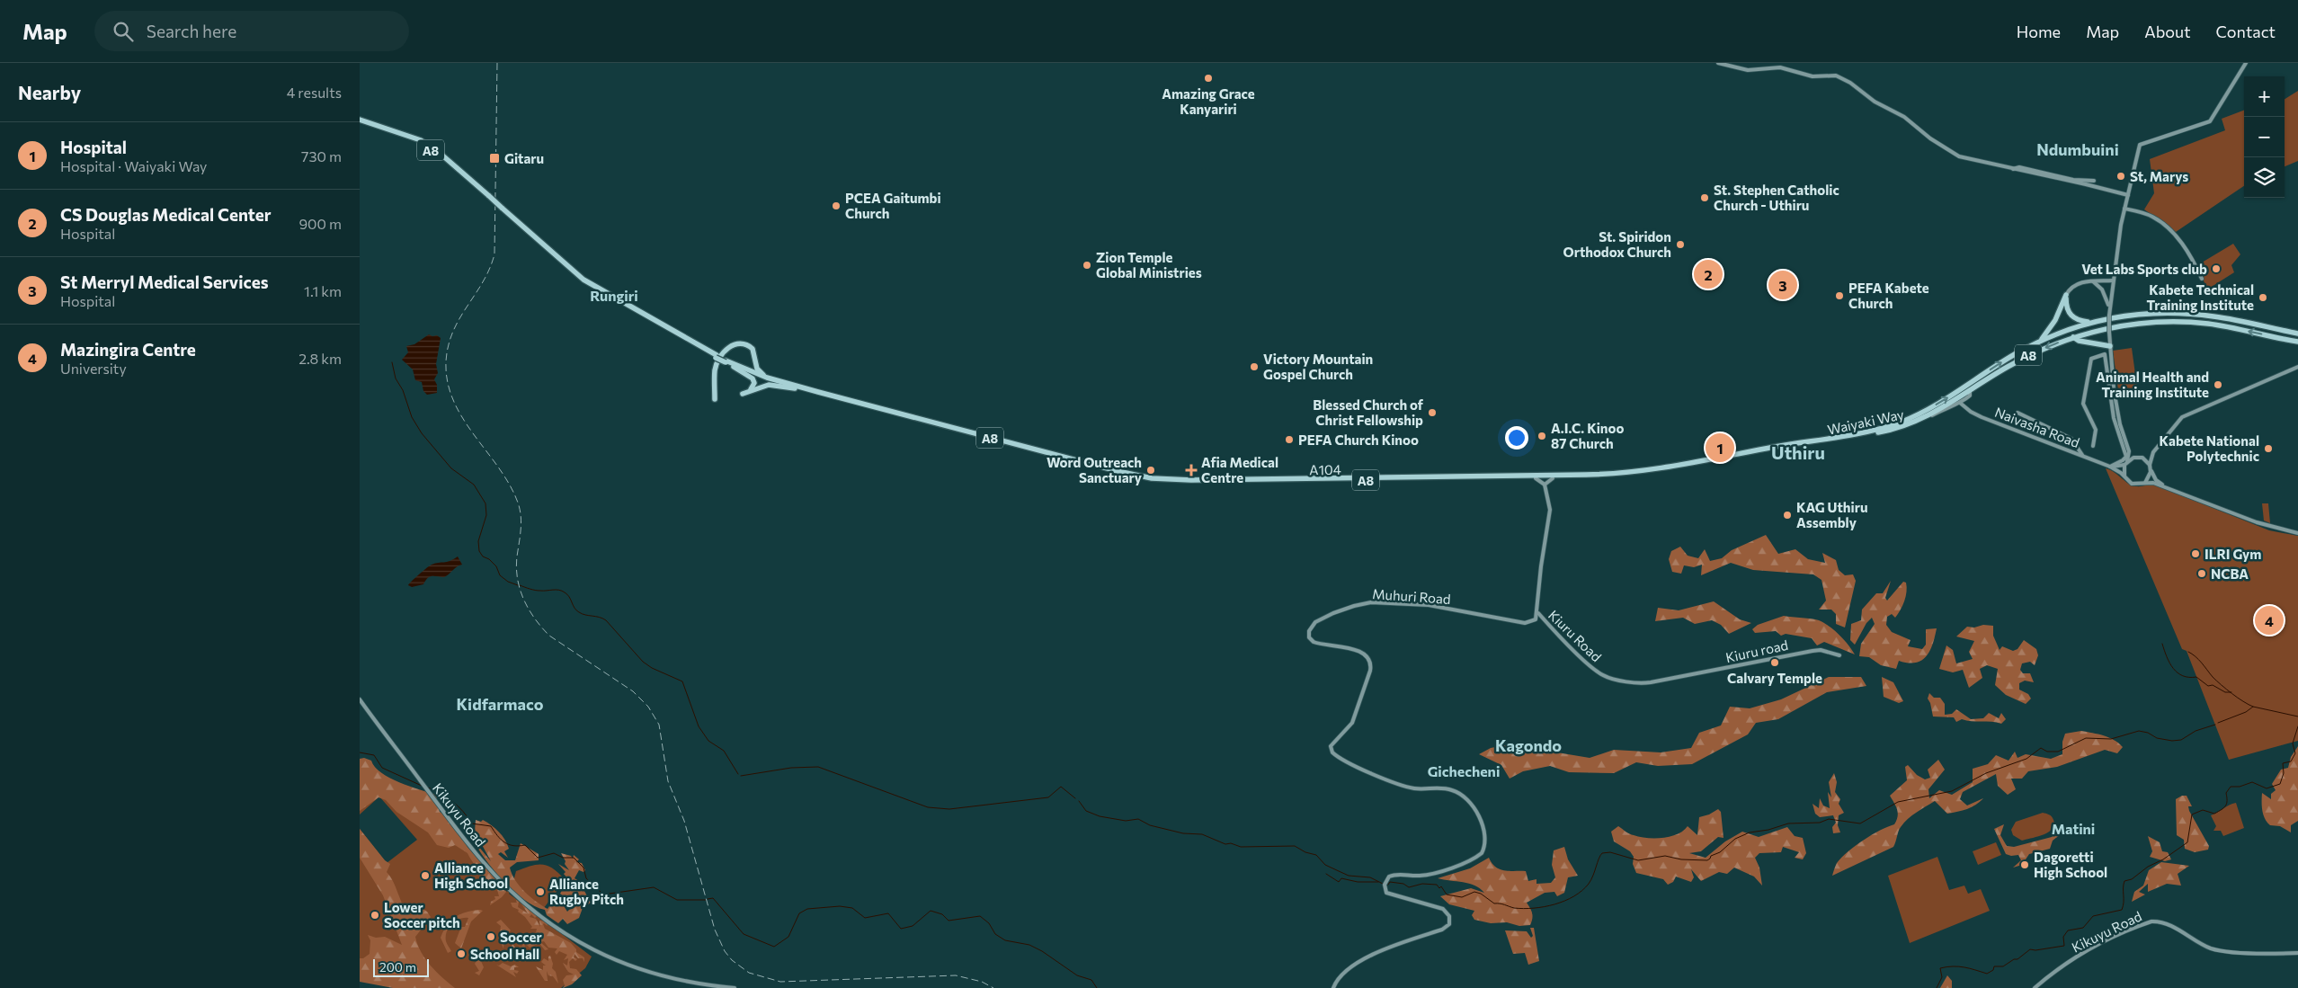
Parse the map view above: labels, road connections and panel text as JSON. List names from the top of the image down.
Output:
{
  "streets": {
    "highway": ["A8", "Waiyaki Way"],
    "main road": [
      "Naivasha Road",
      "Muhuri Road",
      "Kiuru Road",
      "Kiuru road",
      "Kikuyu Road"
    ]
  },
  "crossings": [
    ["A8", "Waiyaki Way"],
    ["Muhuri Road", "Kiuru Road"],
    ["Kiuru Road", "Kiuru road"]
  ],
  "districts": [
    "Ndumbuini",
    "Rungiri",
    "Uthiru",
    "Kidfarmaco",
    "Kagondo",
    "Gichecheni",
    "Matini"
  ],
  "places": {
    "other": [
      "Amazing Grace Kanyariri",
      "St, Marys",
      "St. Stephen Catholic Church - Uthiru",
      "PCEA Gaitumbi Church",
      "St. Spiridon Orthodox Church",
      "Zion Temple Global Ministries",
      "Vet Labs Sports club",
      "PEFA Kabete Church",
      "Kabete Technical Training Institute",
      "Victory Mountain Gospel Church",
      "Animal Health and Training Institute",
      "Blessed Church of Christ Fellowship",
      "A.I.C. Kinoo 87 Church",
      "PEFA Church Kinoo",
      "Kabete National Polytechnic",
      "Word Outreach Sanctuary",
      "KAG Uthiru Assembly",
      "ILRI Gym",
      "NCBA",
      "Calvary Temple",
      "Dagoretti High School",
      "Alliance High School",
      "Alliance Rugby Pitch",
      "Lower Soccer pitch",
      "Soccer",
      "School Hall"
    ],
    "transit": ["Gitaru"],
    "health": ["Afia Medical Centre"]
  },
  "scale_bar": "200 m",
  "page": {
    "header": "Map",
    "search": "Search here",
    "nav": [
      "Home",
      "Map",
      "About",
      "Contact"
    ],
    "heading": ["Nearby", "4 results"],
    "map_buttons": ["+", "−"],
    "list": [
      {
        "mark": "1",
        "name": "Hospital",
        "note": "Hospital · Waiyaki Way",
        "value": "730 m"
      },
      {
        "mark": "2",
        "name": "CS Douglas Medical Center",
        "note": "Hospital",
        "value": "900 m"
      },
      {
        "mark": "3",
        "name": "St Merryl Medical Services",
        "note": "Hospital",
        "value": "1.1 km"
      },
      {
        "mark": "4",
        "name": "Mazingira Centre",
        "note": "University",
        "value": "2.8 km"
      }
    ],
    "pins": [
      "2",
      "3",
      "1",
      "4"
    ],
    "scale": "200 m"
  }
}
